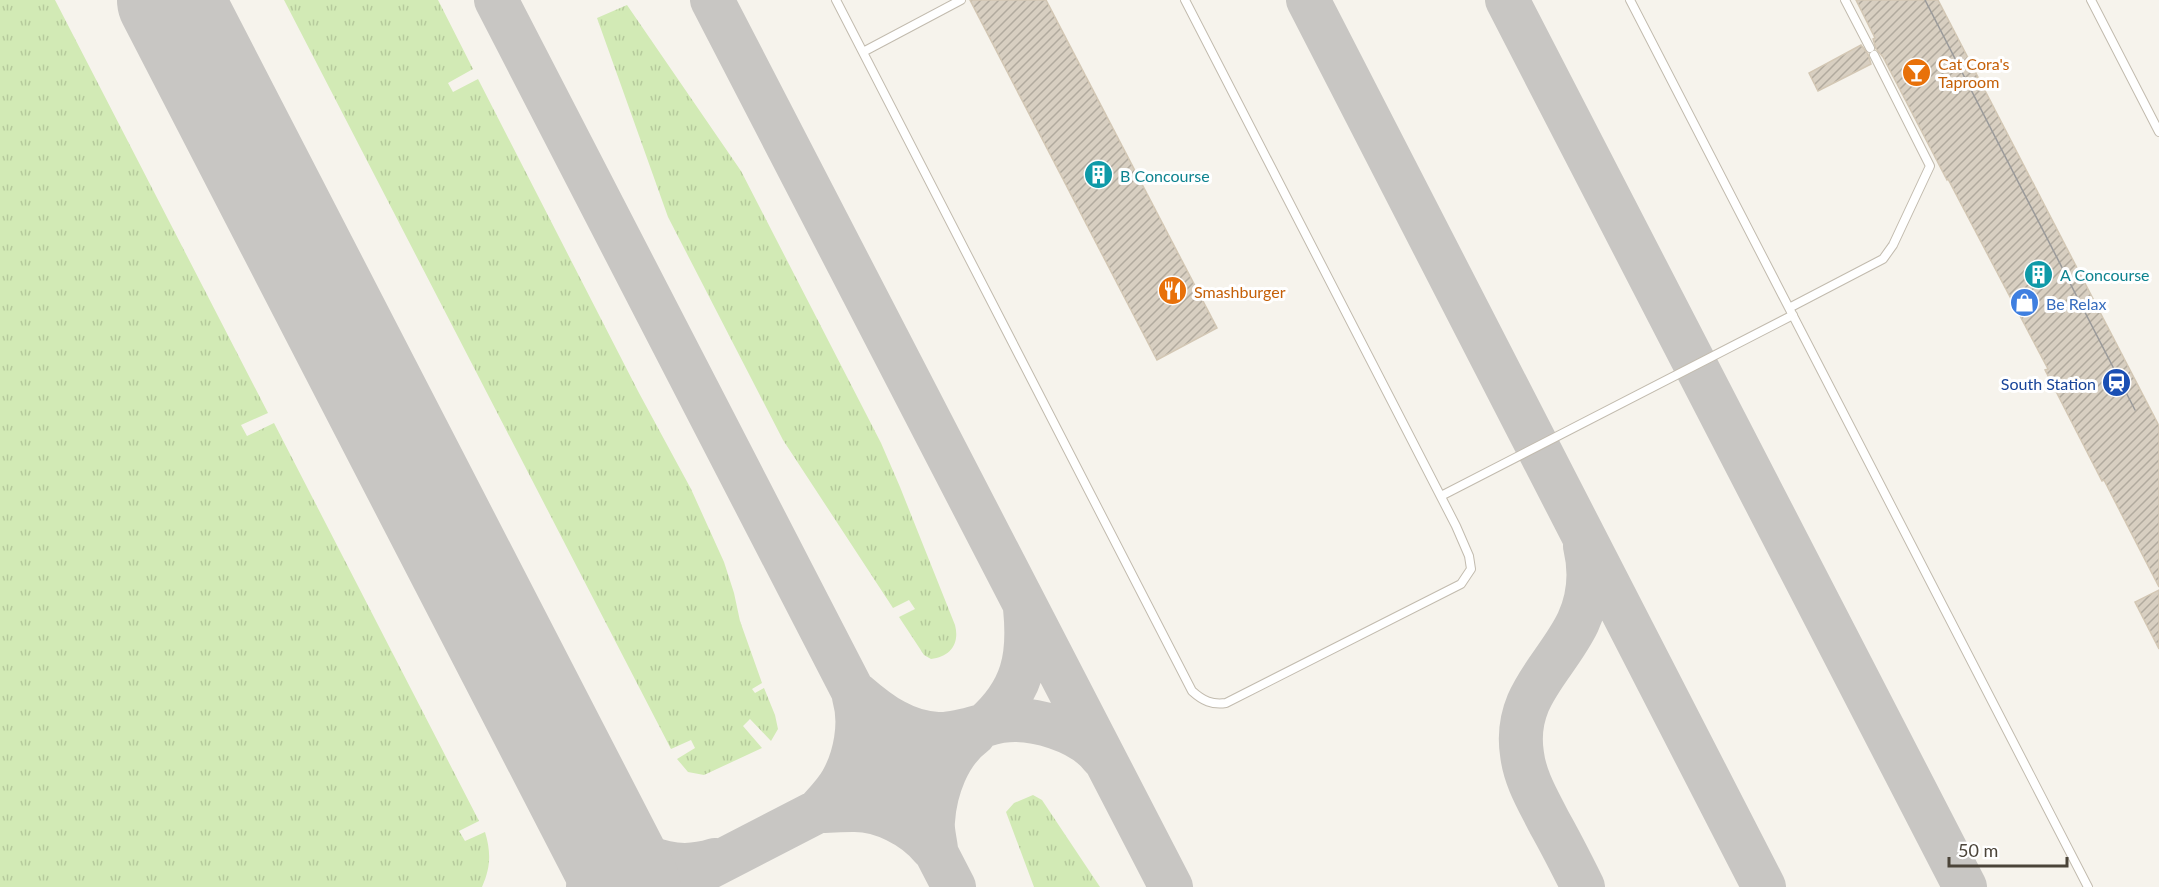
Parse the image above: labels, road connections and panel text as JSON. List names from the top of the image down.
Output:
{
  "places": {
    "bar": ["Cat Cora's Taproom"],
    "building": ["B Concourse", "A Concourse"],
    "restaurant": ["Smashburger"],
    "shop": ["Be Relax"],
    "station": ["South Station"]
  },
  "scale_bar": "50 m"
}
